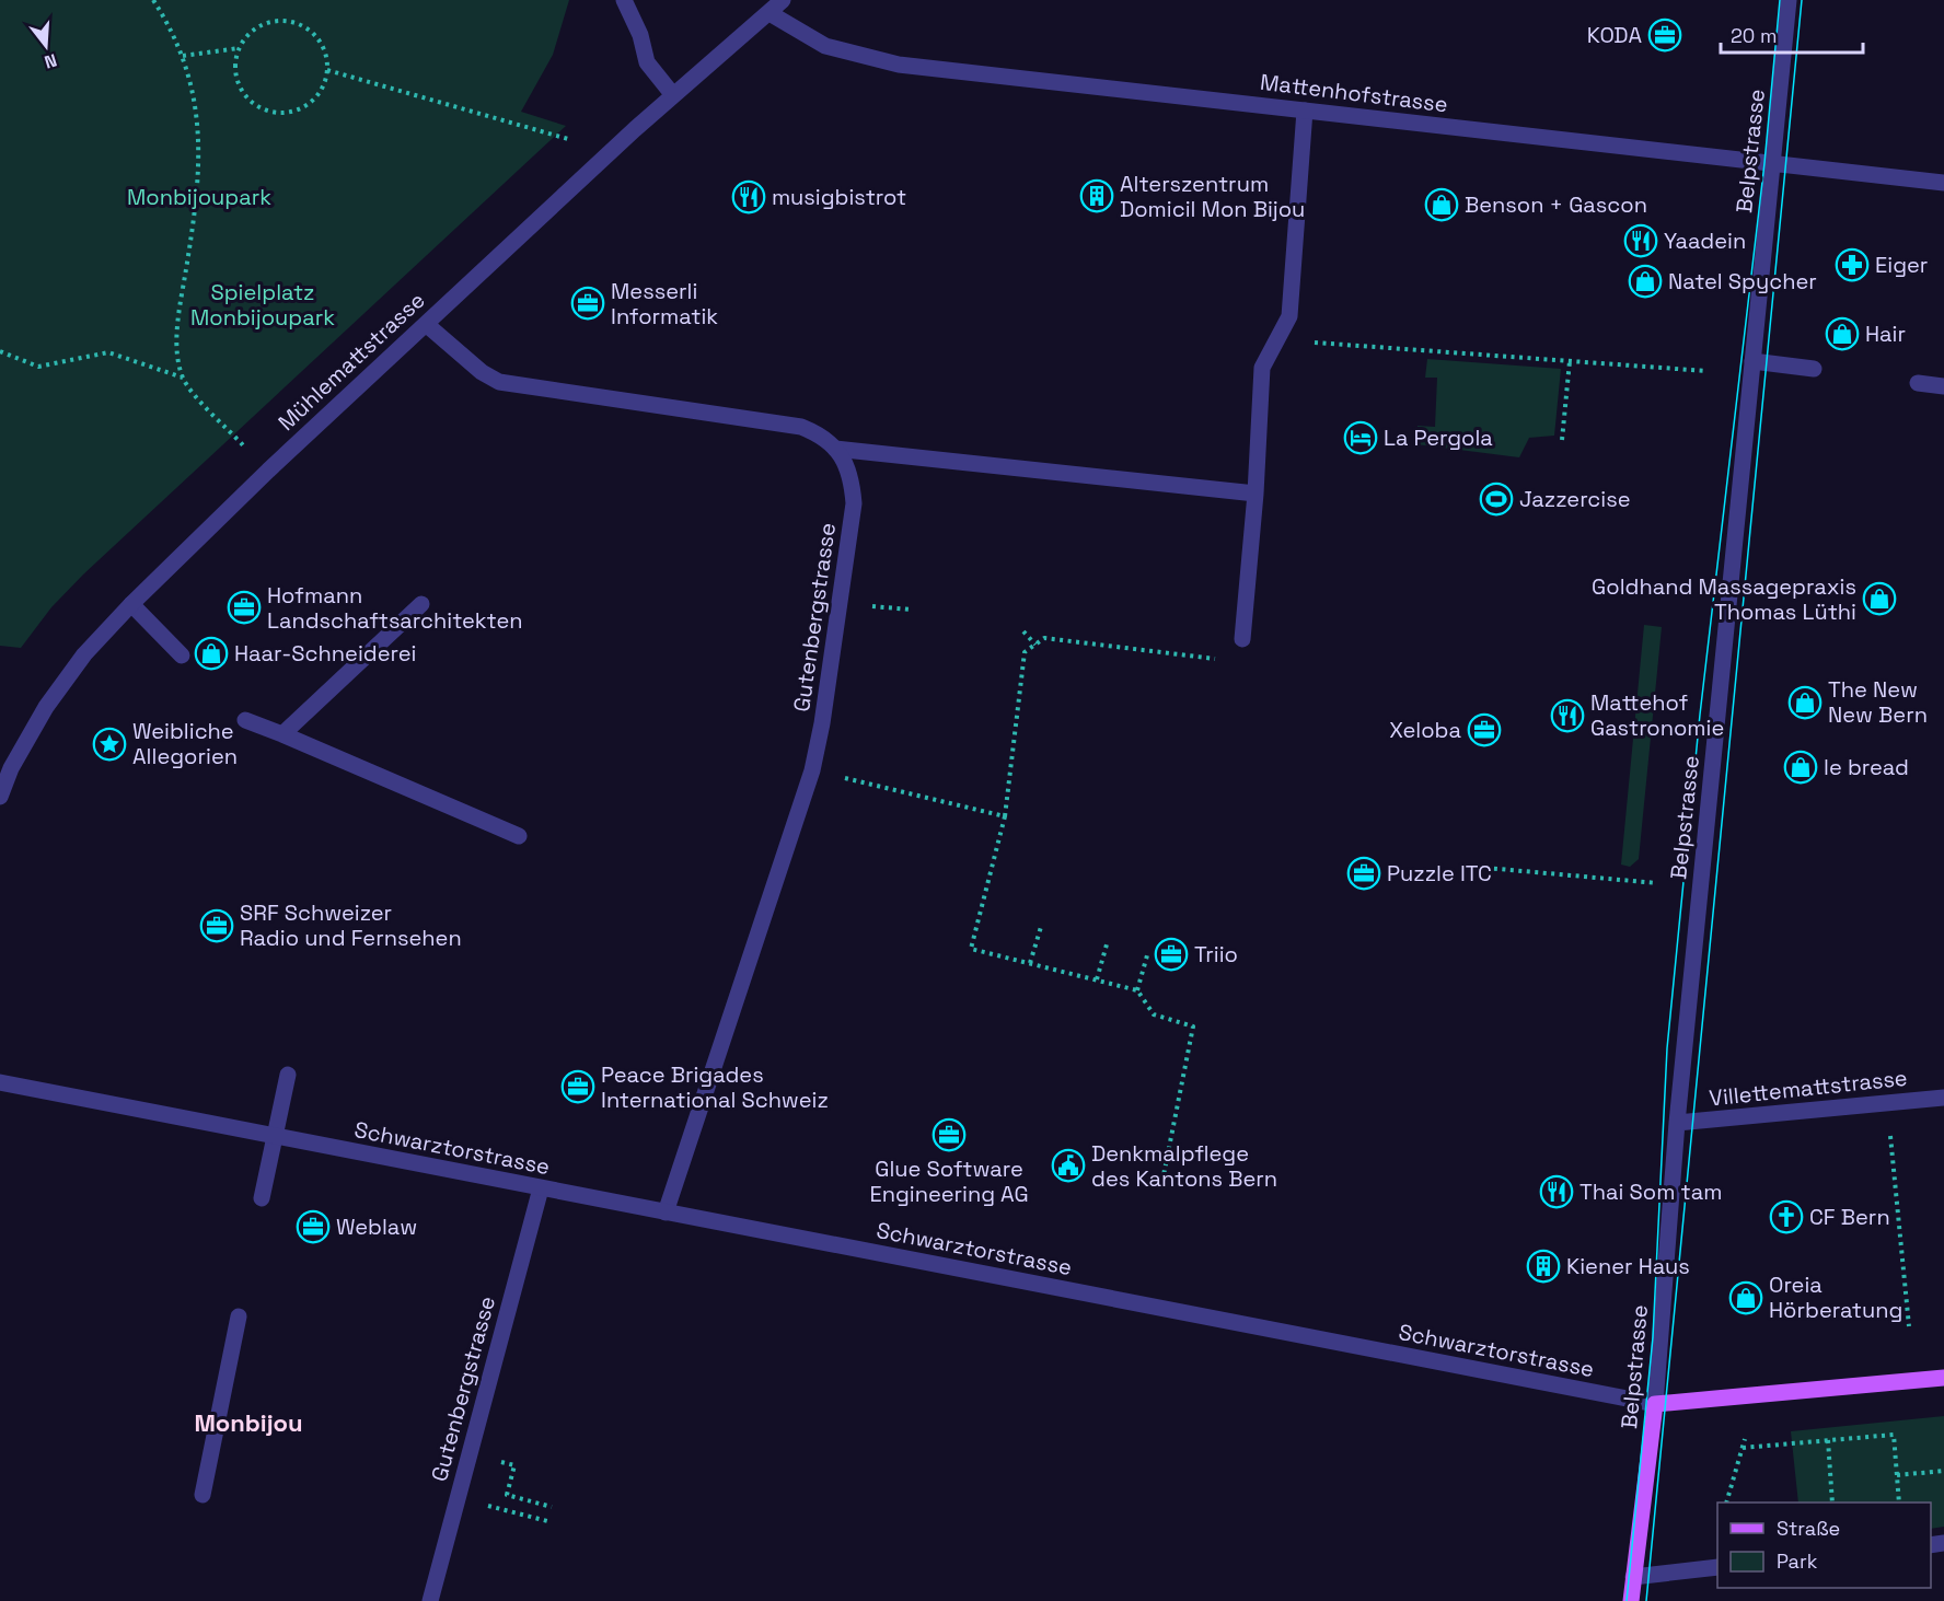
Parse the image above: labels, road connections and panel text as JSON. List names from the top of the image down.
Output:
{
  "streets": {
    "main road": ["Belpstrasse", "Schwarztorstrasse"],
    "street": [
      "Mattenhofstrasse",
      "Mühlemattstrasse",
      "Gutenbergstrasse",
      "Villettemattstrasse"
    ]
  },
  "crossings": [
    ["Mattenhofstrasse", "Belpstrasse"],
    ["Mattenhofstrasse", "Mühlemattstrasse"],
    ["Belpstrasse", "Villettemattstrasse"],
    ["Belpstrasse", "Schwarztorstrasse"],
    ["Mühlemattstrasse", "Gutenbergstrasse"],
    ["Gutenbergstrasse", "Schwarztorstrasse"]
  ],
  "districts": ["Monbijou"],
  "parks": ["Monbijoupark", "Spielplatz Monbijoupark"],
  "places": {
    "office": [
      "KODA",
      "Messerli Informatik",
      "Hofmann Landschaftsarchitekten",
      "Xeloba",
      "Puzzle ITC",
      "SRF Schweizer Radio und Fernsehen",
      "Triio",
      "Peace Brigades International Schweiz",
      "Glue Software Engineering AG",
      "Weblaw"
    ],
    "building": ["Alterszentrum Domicil Mon Bijou", "Kiener Haus"],
    "restaurant": [
      "musigbistrot",
      "Yaadein",
      "Mattehof Gastronomie",
      "Thai Som tam"
    ],
    "shop": [
      "Benson + Gascon",
      "Natel Spycher",
      "Hair",
      "Goldhand Massagepraxis Thomas Lüthi",
      "Haar-Schneiderei",
      "The New New Bern",
      "le bread",
      "Oreia Hörberatung"
    ],
    "pharmacy": ["Eiger"],
    "hotel": ["La Pergola"],
    "sports": ["Jazzercise"],
    "place": ["Weibliche Allegorien"],
    "public building": ["Denkmalpflege des Kantons Bern"],
    "church": ["CF Bern"]
  },
  "legend": ["Straße", "Park"],
  "scale_bar": "20 m",
  "north": "bottom"
}
